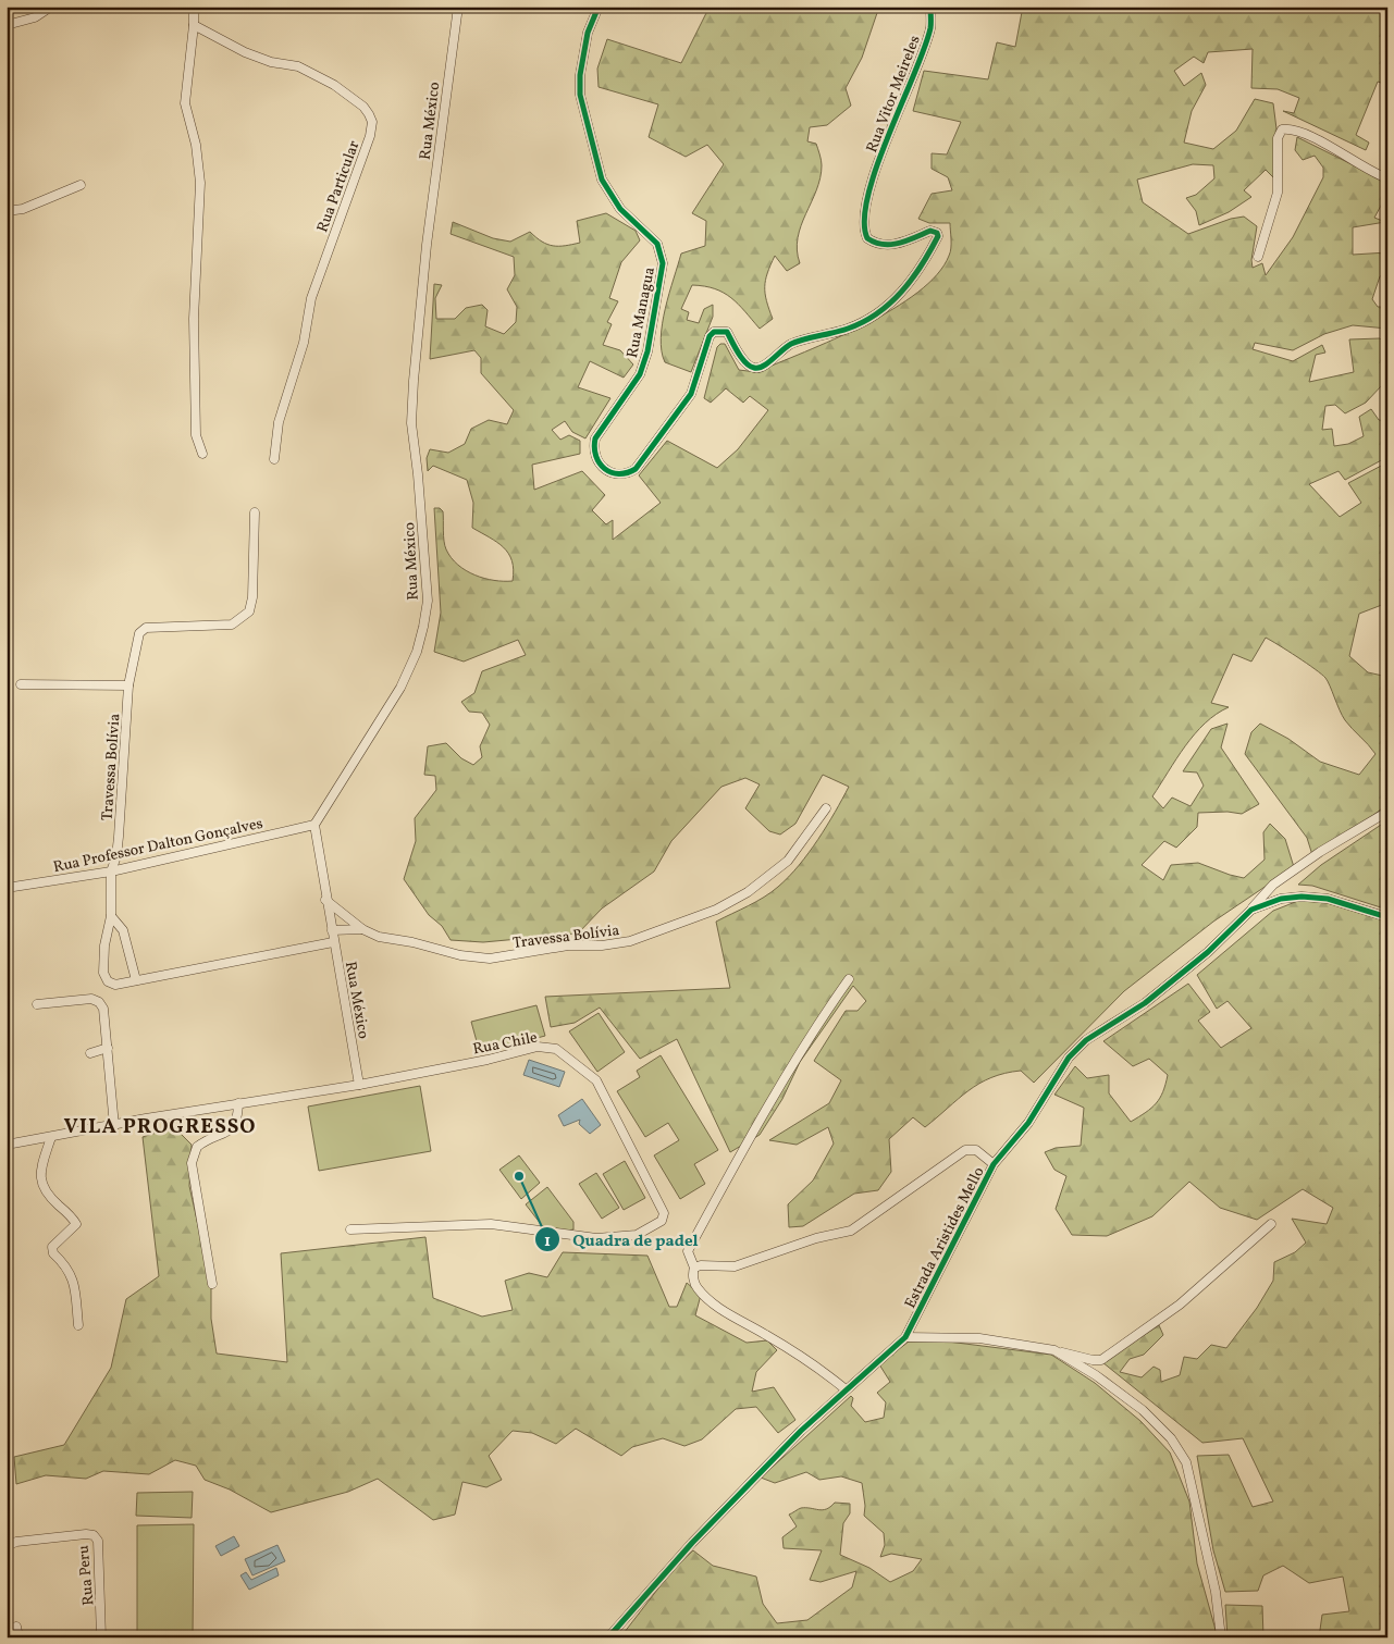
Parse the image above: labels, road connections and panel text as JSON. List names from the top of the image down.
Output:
{
  "streets": {
    "street": [
      "Rua Vitor Meireles",
      "Rua México",
      "Rua Particular",
      "Rua Managua",
      "Travessa Bolívia",
      "Rua Professor Dalton Gonçalves",
      "Rua Chile",
      "Estrada Aristides Mello",
      "Rua Peru"
    ]
  },
  "crossings": [
    ["Rua Vitor Meireles", "Rua Managua"],
    ["Rua México", "Travessa Bolívia"],
    ["Rua México", "Rua Professor Dalton Gonçalves"],
    ["Rua México", "Rua Chile"],
    ["Travessa Bolívia", "Rua Professor Dalton Gonçalves"]
  ],
  "districts": ["VILA PROGRESSO"],
  "places": ["Quadra de padel"]
}
